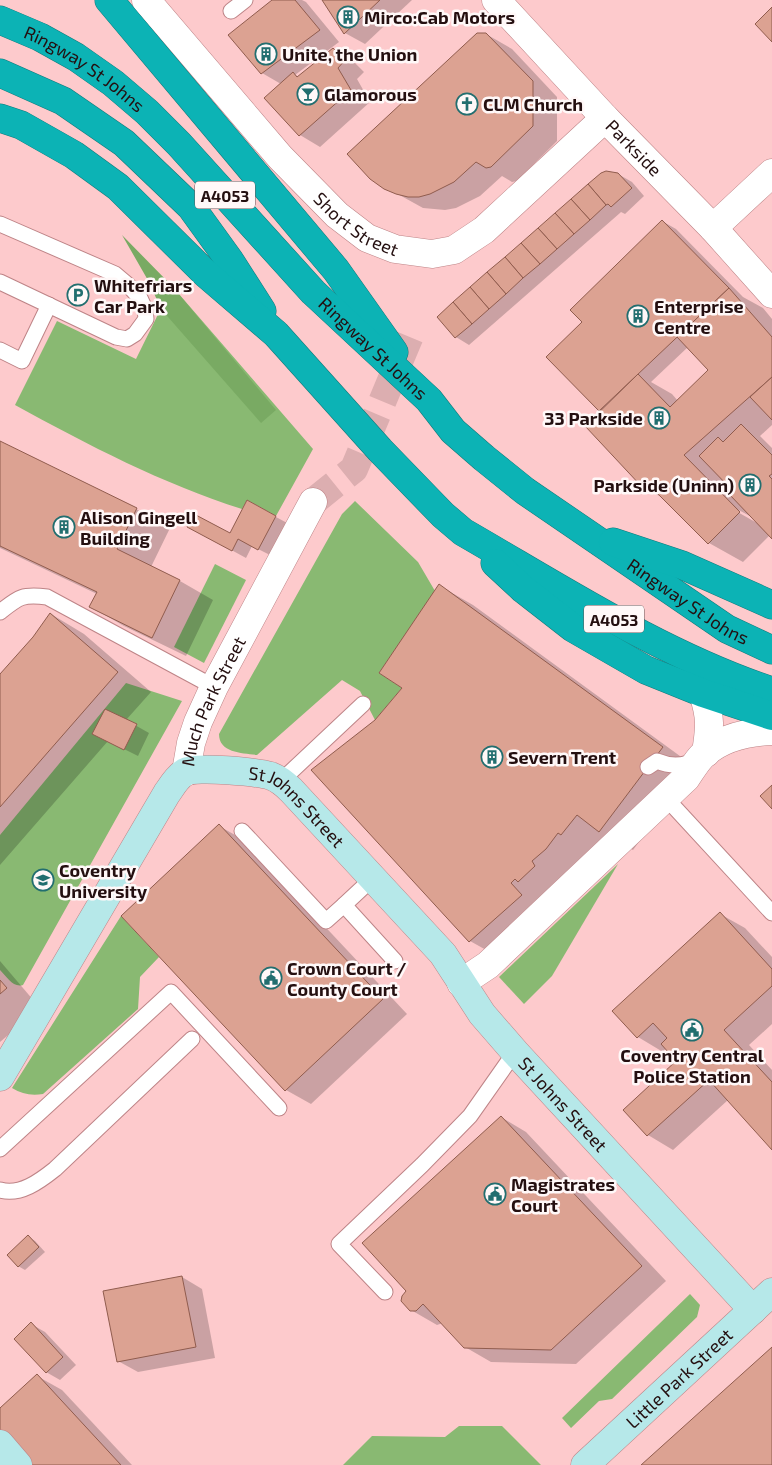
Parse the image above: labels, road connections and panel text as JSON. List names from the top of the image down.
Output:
{
  "streets": {
    "highway": ["Ringway St Johns", "A4053"],
    "main road": ["Much Park Street", "St Johns Street", "Little Park Street"],
    "street": ["Parkside", "Short Street"]
  },
  "crossings": [
    ["Parkside", "Short Street"],
    ["Much Park Street", "St Johns Street"],
    ["St Johns Street", "Little Park Street"]
  ],
  "places": {
    "building": [
      "Mirco:Cab Motors",
      "Unite, the Union",
      "Enterprise Centre",
      "33 Parkside",
      "Parkside (Uninn)",
      "Alison Gingell Building",
      "Severn Trent"
    ],
    "bar": ["Glamorous"],
    "church": ["CLM Church"],
    "parking": ["Whitefriars Car Park"],
    "school or university": ["Coventry University"],
    "public building": ["Crown Court / County Court", "Coventry Central Police Station", "Magistrates Court"]
  }
}
